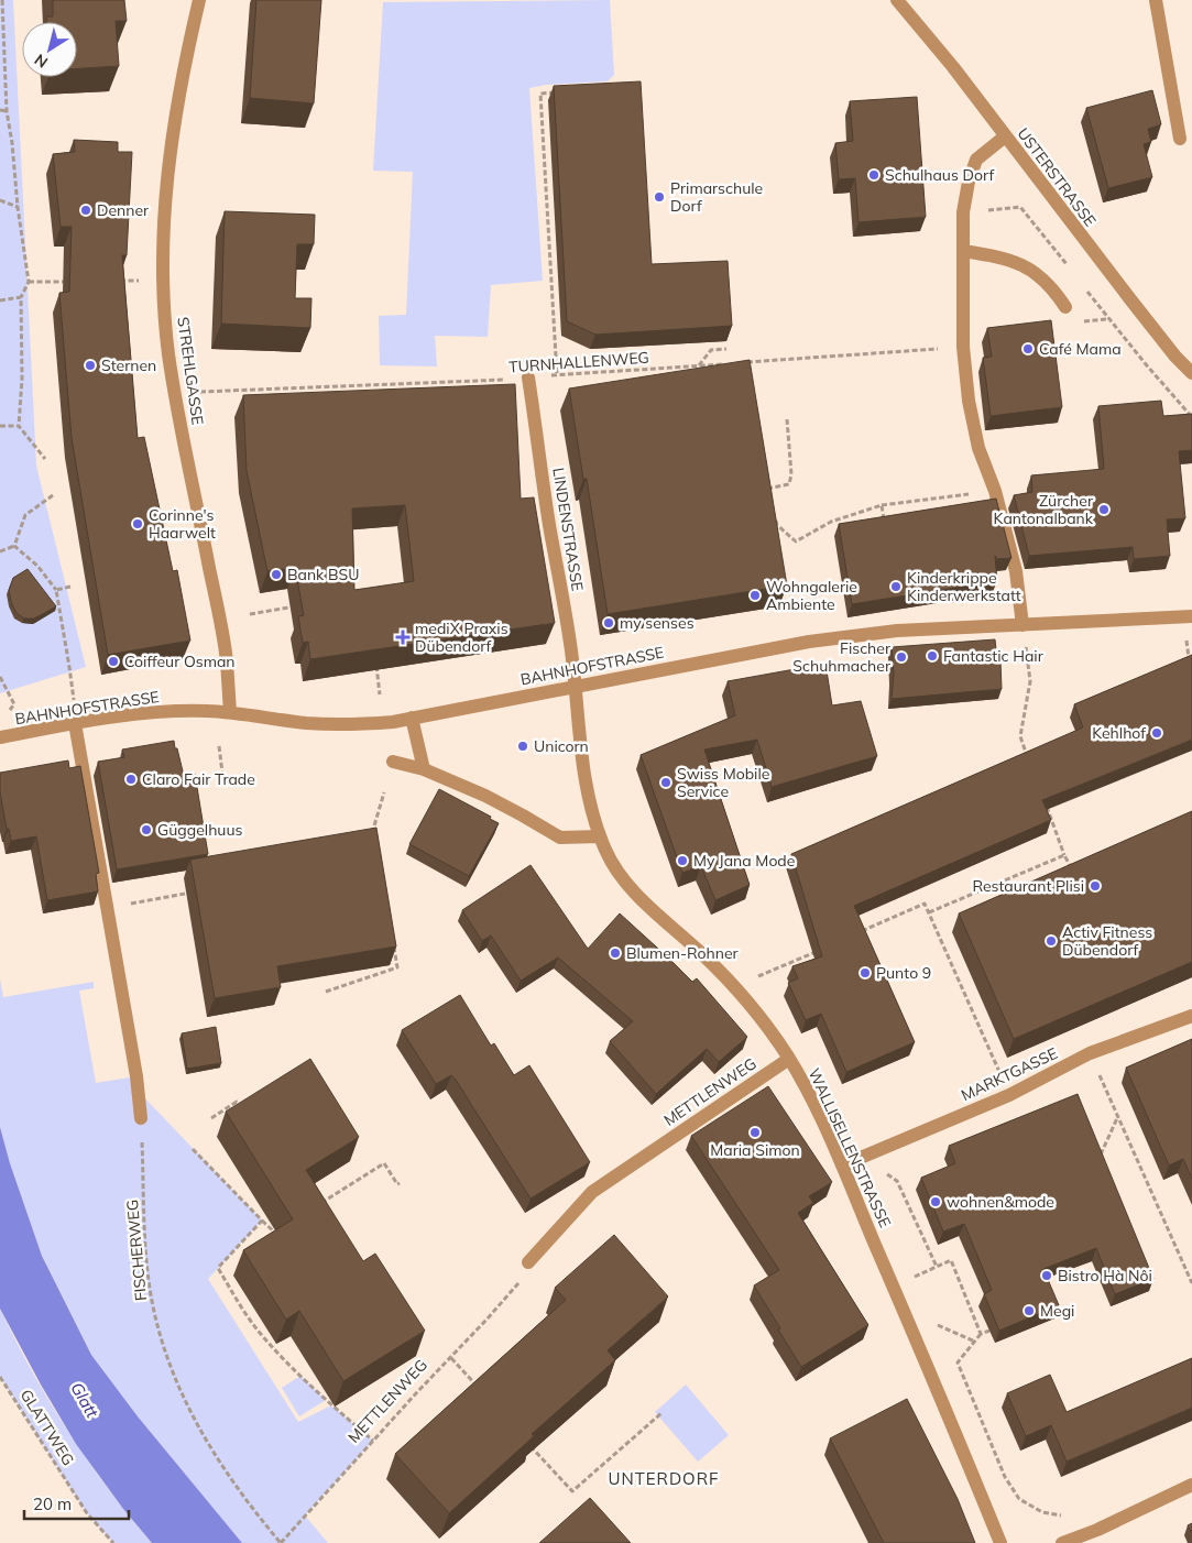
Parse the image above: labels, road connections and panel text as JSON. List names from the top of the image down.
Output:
{
  "streets": {
    "street": [
      "USTERSTRASSE",
      "STREHLGASSE",
      "LINDENSTRASSE",
      "BAHNHOFSTRASSE",
      "MARKTGASSE",
      "METTLENWEG",
      "WALLISELLENSTRASSE"
    ],
    "path": ["TURNHALLENWEG", "FISCHERWEG", "GLATTWEG"]
  },
  "crossings": [
    ["TURNHALLENWEG", "LINDENSTRASSE"],
    ["STREHLGASSE", "BAHNHOFSTRASSE"],
    ["LINDENSTRASSE", "BAHNHOFSTRASSE"],
    ["LINDENSTRASSE", "WALLISELLENSTRASSE"],
    ["BAHNHOFSTRASSE", "WALLISELLENSTRASSE"],
    ["MARKTGASSE", "WALLISELLENSTRASSE"],
    ["METTLENWEG", "WALLISELLENSTRASSE"],
    ["METTLENWEG", "FISCHERWEG"]
  ],
  "districts": ["UNTERDORF"],
  "water": ["Glatt"],
  "places": {
    "other": [
      "Schulhaus Dorf",
      "Primarschule Dorf",
      "Denner",
      "Café Mama",
      "Sternen",
      "Zürcher Kantonalbank",
      "Corinne's Haarwelt",
      "Bank BSU",
      "Kinderkrippe Kinderwerkstatt",
      "Wohngalerie Ambiente",
      "my senses",
      "Fantastic Hair",
      "Fischer Schuhmacher",
      "Coiffeur Osman",
      "Kehlhof",
      "Unicorn",
      "Claro Fair Trade",
      "Swiss Mobile Service",
      "Güggelhuus",
      "My Jana Mode",
      "Restaurant Plisi",
      "Activ Fitness Dübendorf",
      "Blumen-Rohner",
      "Punto 9",
      "Maria Simon",
      "wohnen&mode",
      "Bistro Hà Nôi",
      "Megi"
    ],
    "health": ["mediX Praxis Dübendorf"]
  },
  "scale_bar": "20 m",
  "north": "bottom left"
}
